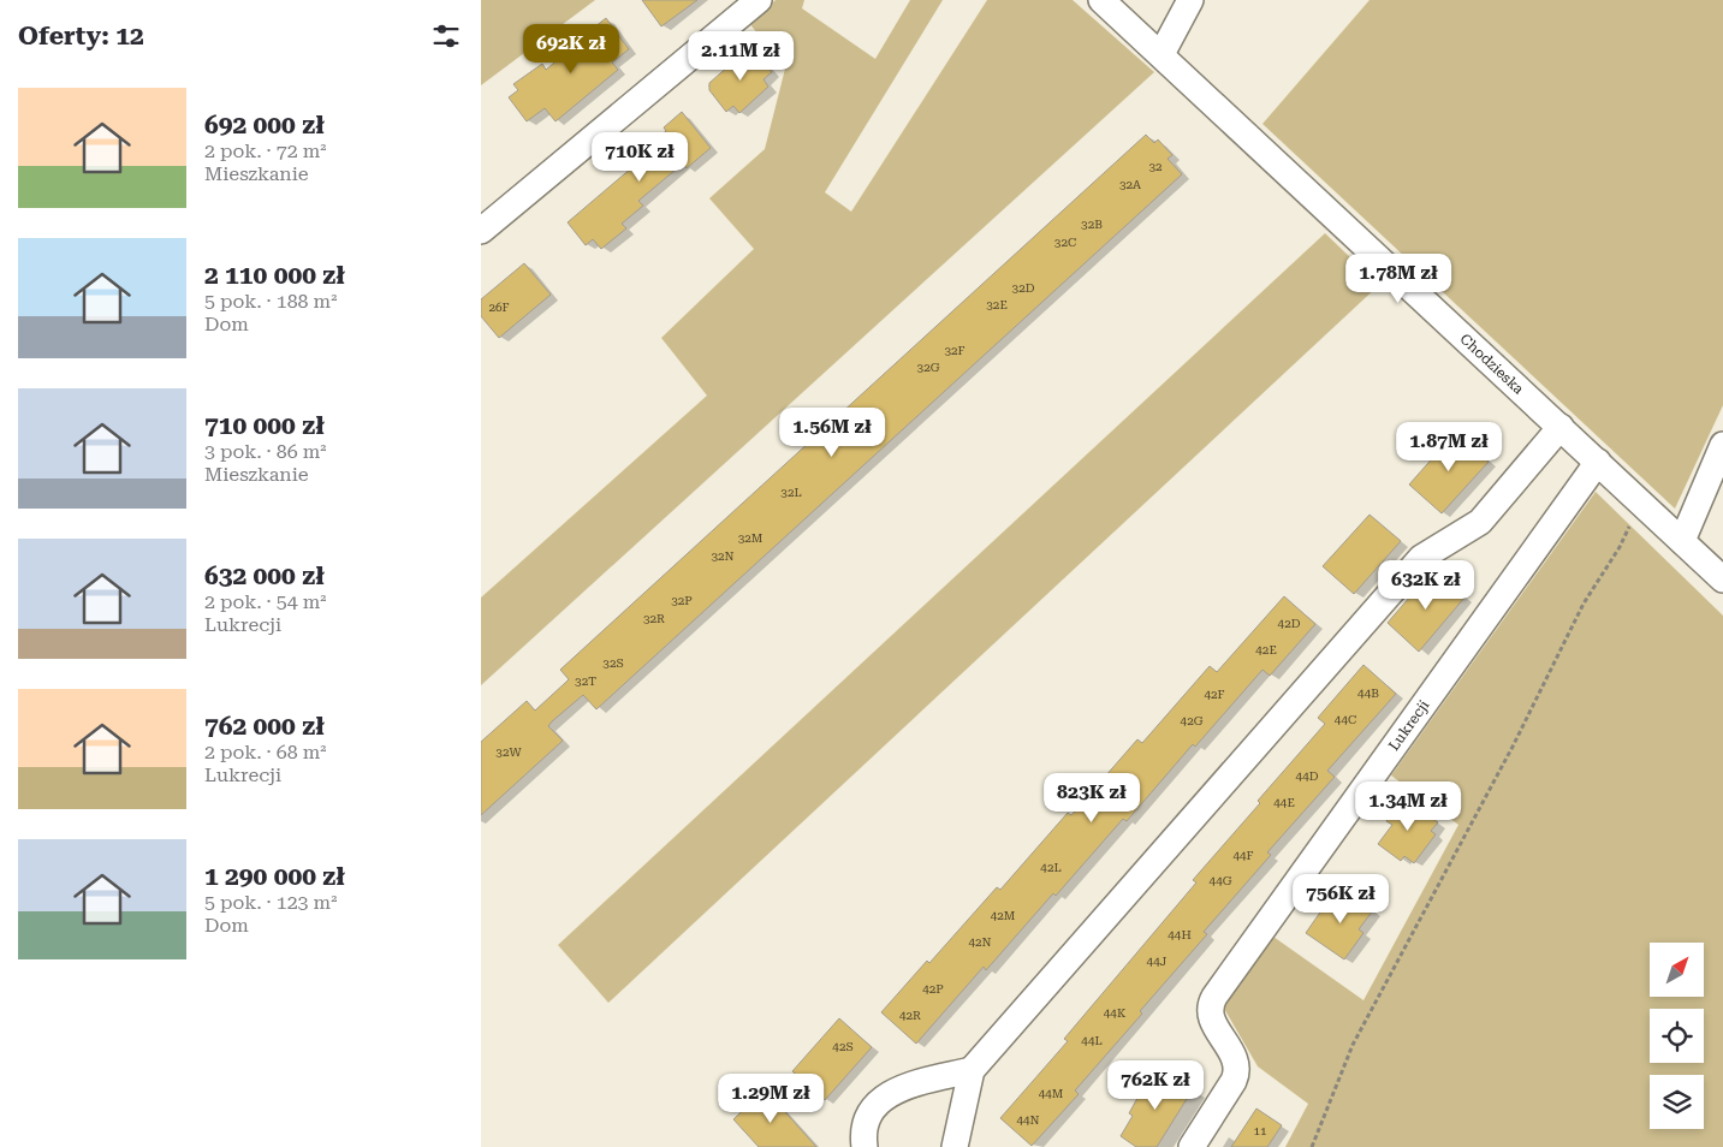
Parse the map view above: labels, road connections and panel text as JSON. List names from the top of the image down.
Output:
{
  "streets": {
    "street": ["Chodzieska", "Lukrecji"]
  },
  "crossings": [
    ["Chodzieska", "Lukrecji"]
  ],
  "house_numbers": [
    "32",
    "32A",
    "32B",
    "32C",
    "32D",
    "32E",
    "26F",
    "32F",
    "32G",
    "32L",
    "32M",
    "32N",
    "32P",
    "32R",
    "42D",
    "42E",
    "32S",
    "32T",
    "44B",
    "42F",
    "44C",
    "42G",
    "32W",
    "44D",
    "44E",
    "44F",
    "42L",
    "44G",
    "42M",
    "44H",
    "42N",
    "44J",
    "42P",
    "44K",
    "42R",
    "44L",
    "42S",
    "44M",
    "44N",
    "11"
  ],
  "north": "top right",
  "page": {
    "heading": "Oferty: 12",
    "price": [
      "692K zł",
      "2.11M zł",
      "710K zł",
      "1.78M zł",
      "1.56M zł",
      "1.87M zł",
      "632K zł",
      "823K zł",
      "1.34M zł",
      "756K zł",
      "762K zł",
      "1.29M zł"
    ],
    "list": [
      {
        "name": "692 000 zł",
        "note": "2 pok. · 72 m² · Mieszkanie"
      },
      {
        "name": "2 110 000 zł",
        "note": "5 pok. · 188 m² · Dom"
      },
      {
        "name": "710 000 zł",
        "note": "3 pok. · 86 m² · Mieszkanie"
      },
      {
        "name": "632 000 zł",
        "note": "2 pok. · 54 m² · Lukrecji"
      },
      {
        "name": "762 000 zł",
        "note": "2 pok. · 68 m² · Lukrecji"
      },
      {
        "name": "1 290 000 zł",
        "note": "5 pok. · 123 m² · Dom"
      }
    ]
  }
}
